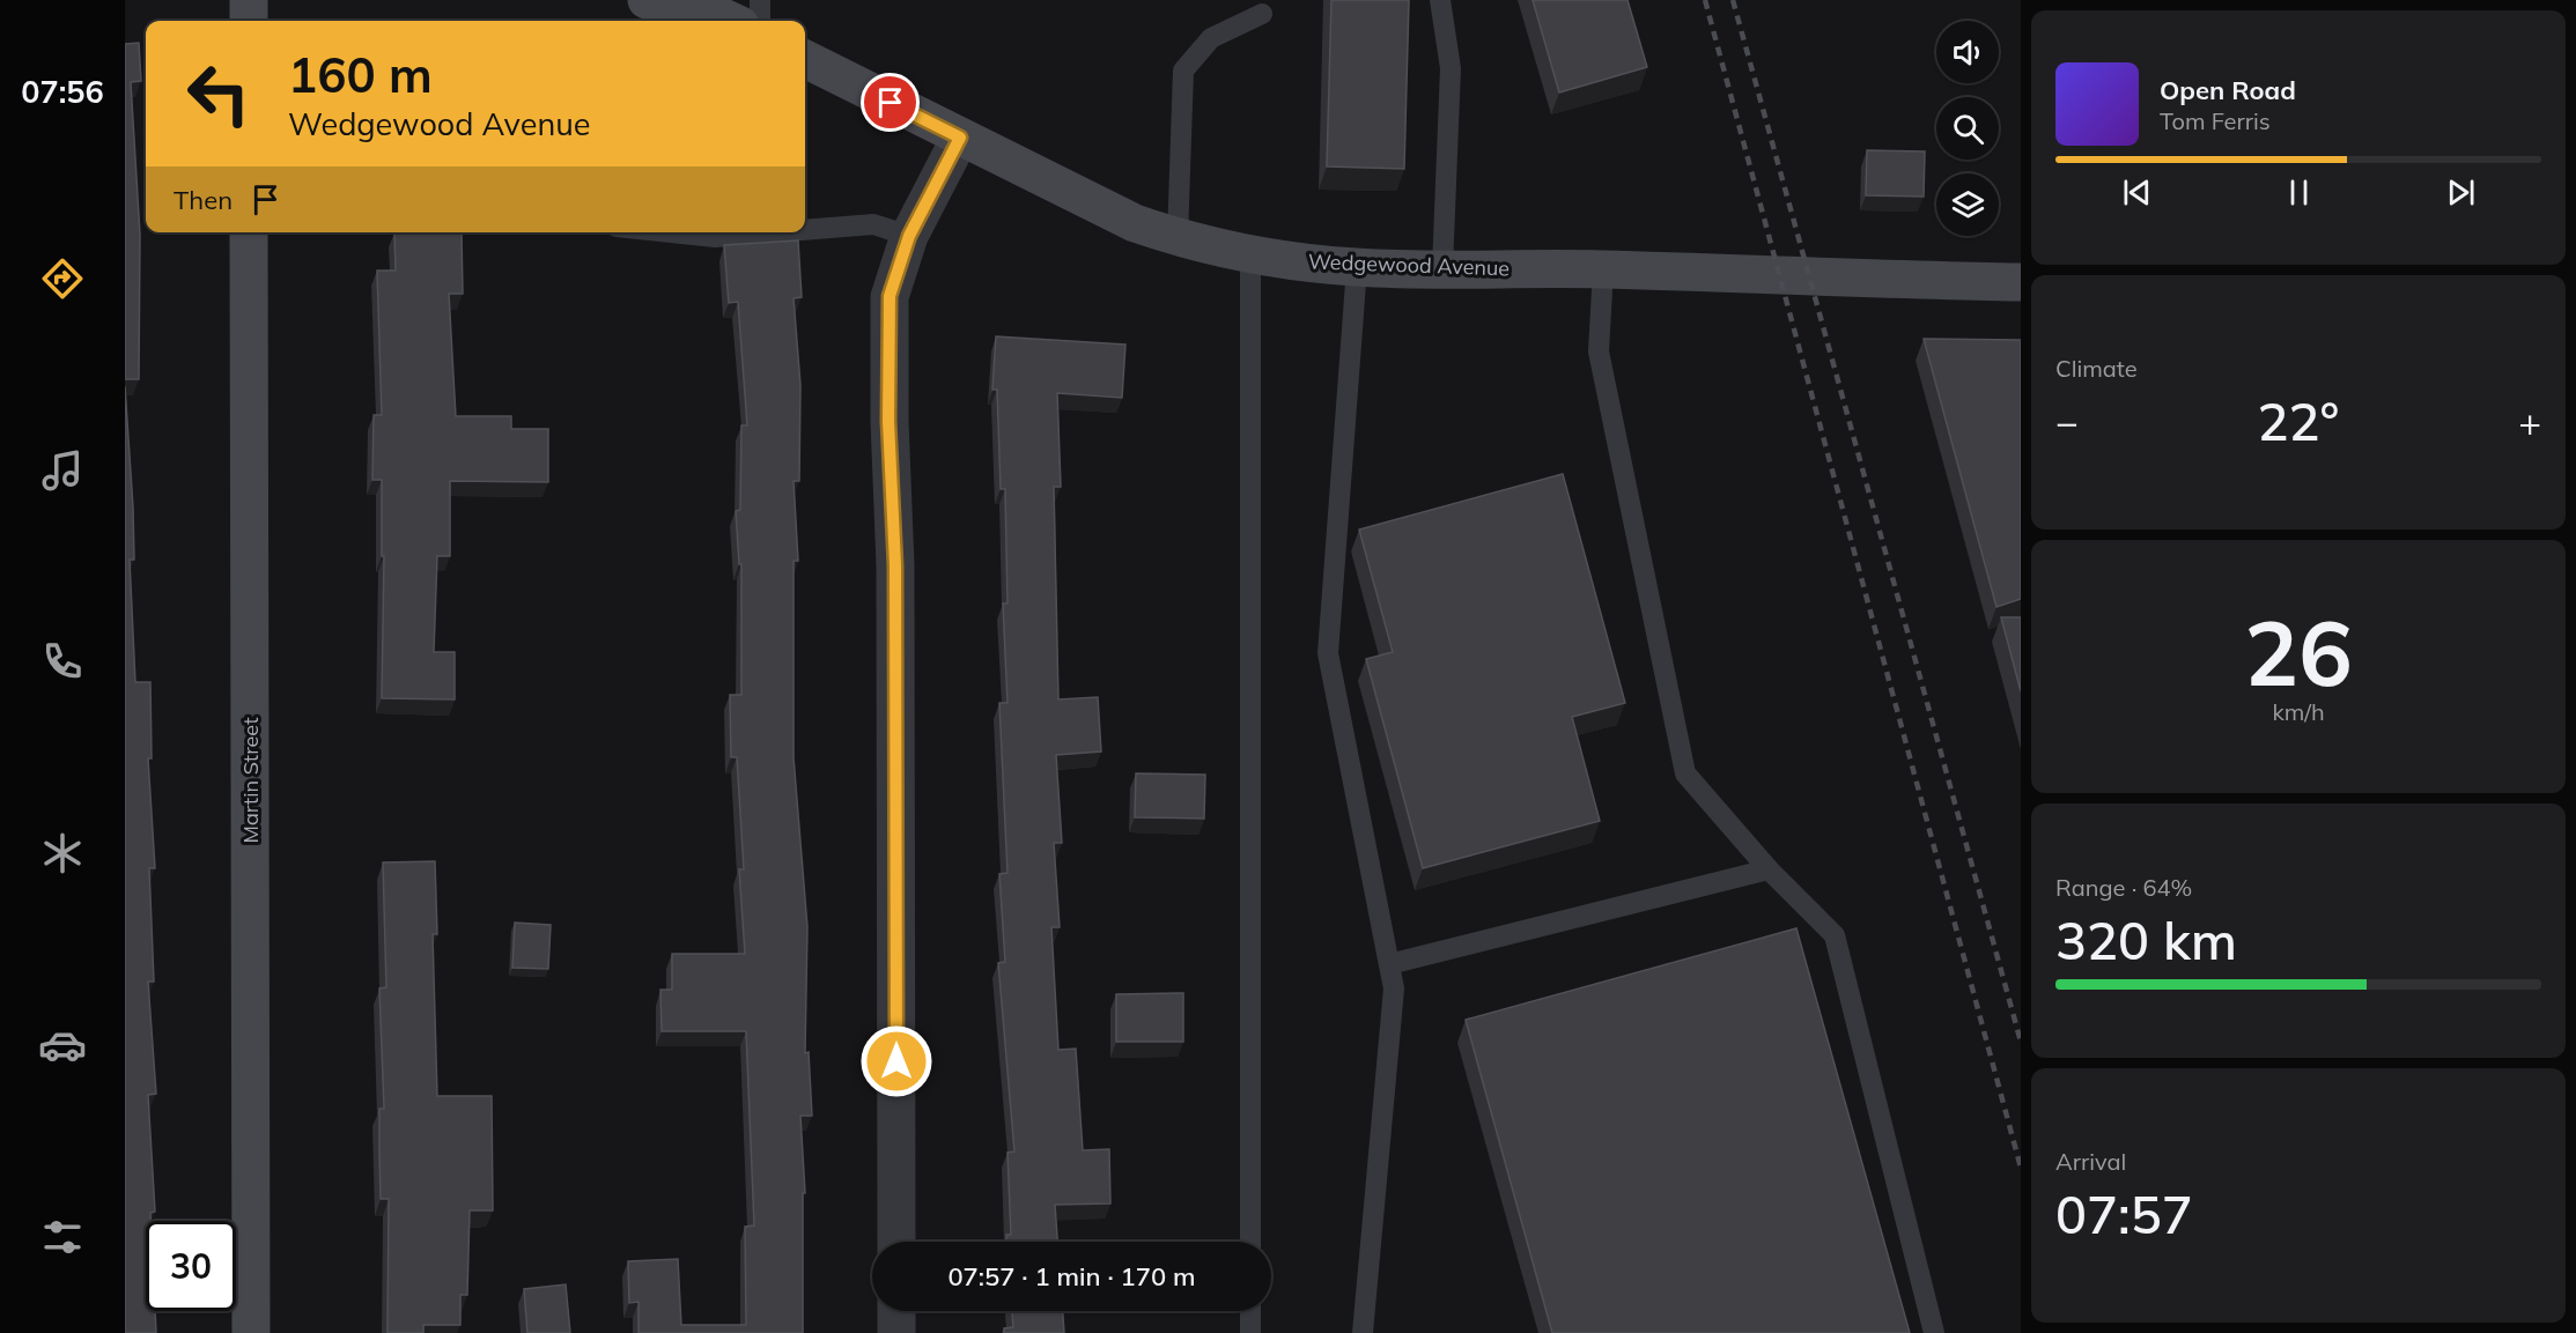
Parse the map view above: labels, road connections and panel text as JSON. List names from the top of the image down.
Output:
{
  "streets": {
    "main road": ["Wedgewood Avenue", "Martin Street"]
  },
  "page": {
    "tabs": "07:56",
    "turn": ["160 m", "Wedgewood Avenue"],
    "song": ["Open Road", "Tom Ferris"],
    "then": "Then",
    "tile": [
      "Climate",
      ["26", "km/h"],
      ["Range · 64%", "320 km"],
      ["Arrival", "07:57"]
    ],
    "heat": ["−", "22°", "+"],
    "limit": "30",
    "trip": "07:57 · 1 min · 170 m"
  }
}
